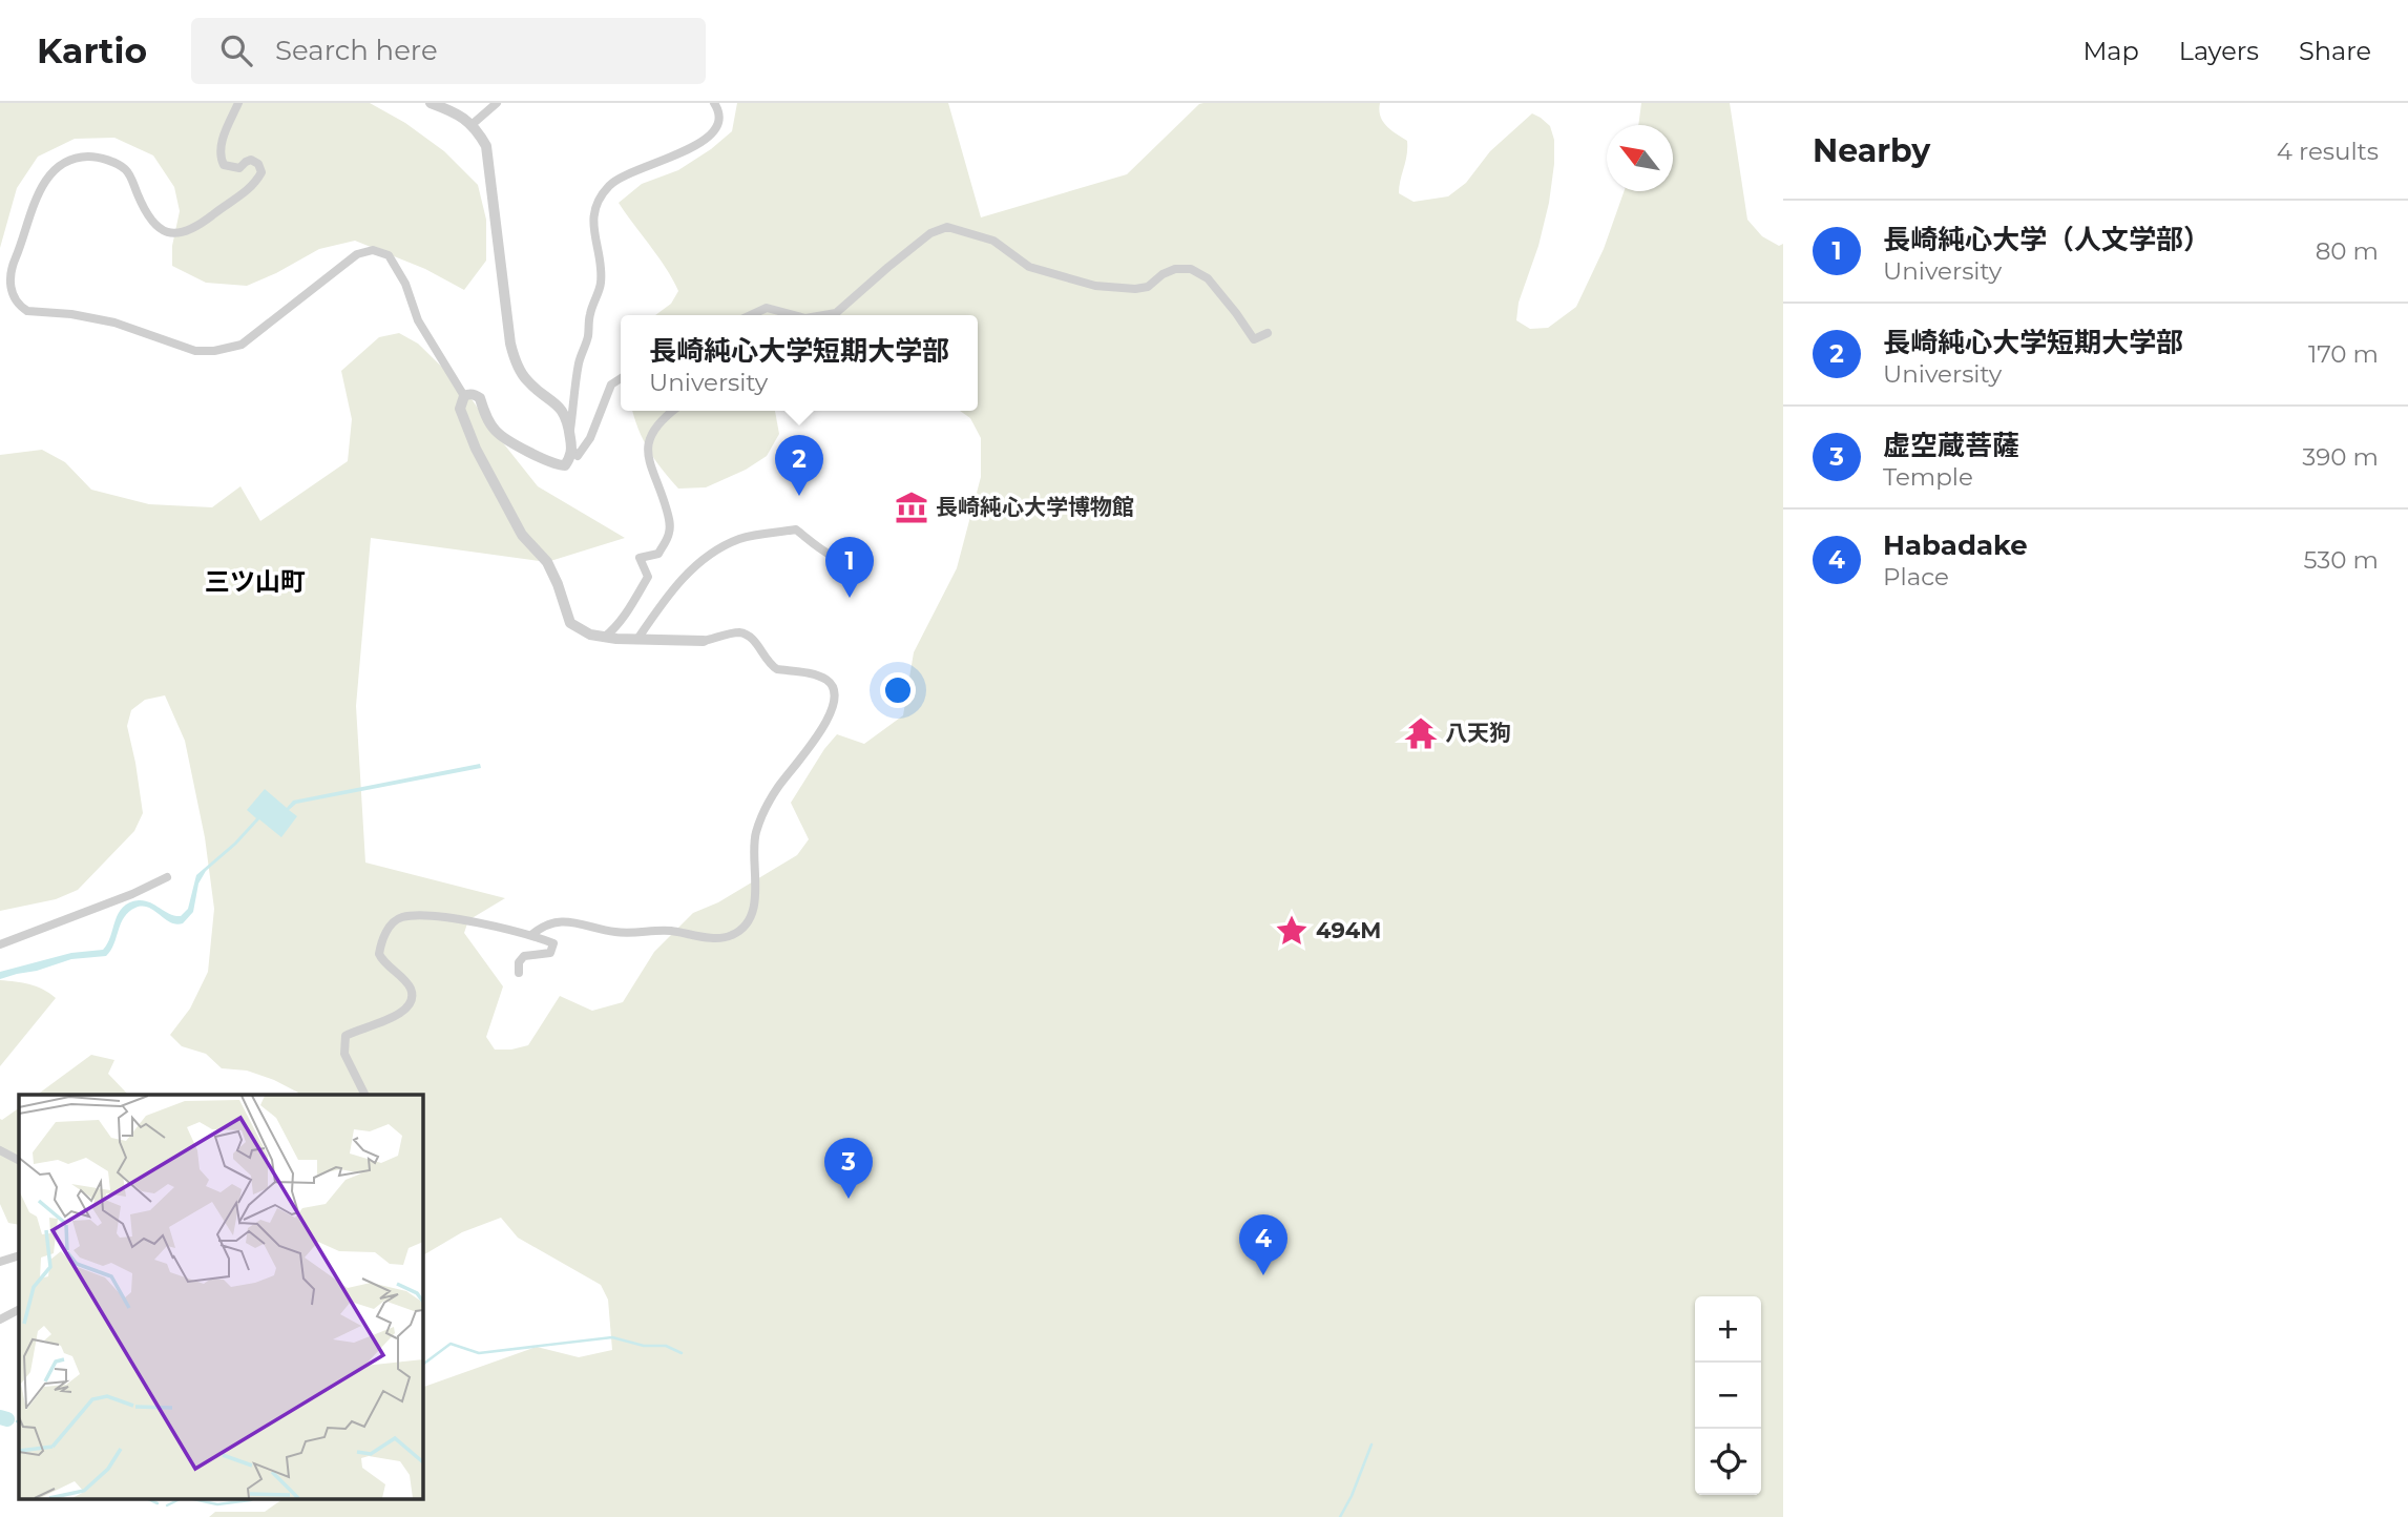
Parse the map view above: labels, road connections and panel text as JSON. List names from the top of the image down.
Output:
{
  "districts": ["三ツ山町"],
  "places": {
    "museum": ["長崎純心大学博物館"],
    "temple": ["八天狗"],
    "place": ["494M"]
  },
  "north": "top left",
  "page": {
    "header": "Kartio",
    "search": "Search here",
    "nav": ["Map", "Layers", "Share"],
    "heading": ["Nearby", "4 results"],
    "list": [
      {
        "mark": "1",
        "name": "長崎純心大学（人文学部）",
        "note": "University",
        "value": "80 m"
      },
      {
        "mark": "2",
        "name": "長崎純心大学短期大学部",
        "note": "University",
        "value": "170 m"
      },
      {
        "mark": "3",
        "name": "虚空蔵菩薩",
        "note": "Temple",
        "value": "390 m"
      },
      {
        "mark": "4",
        "name": "Habadake",
        "note": "Place",
        "value": "530 m"
      }
    ],
    "popup": ["長崎純心大学短期大学部", "University"],
    "pins": [
      "2",
      "1",
      "3",
      "4"
    ],
    "map_buttons": ["+", "−"]
  }
}
